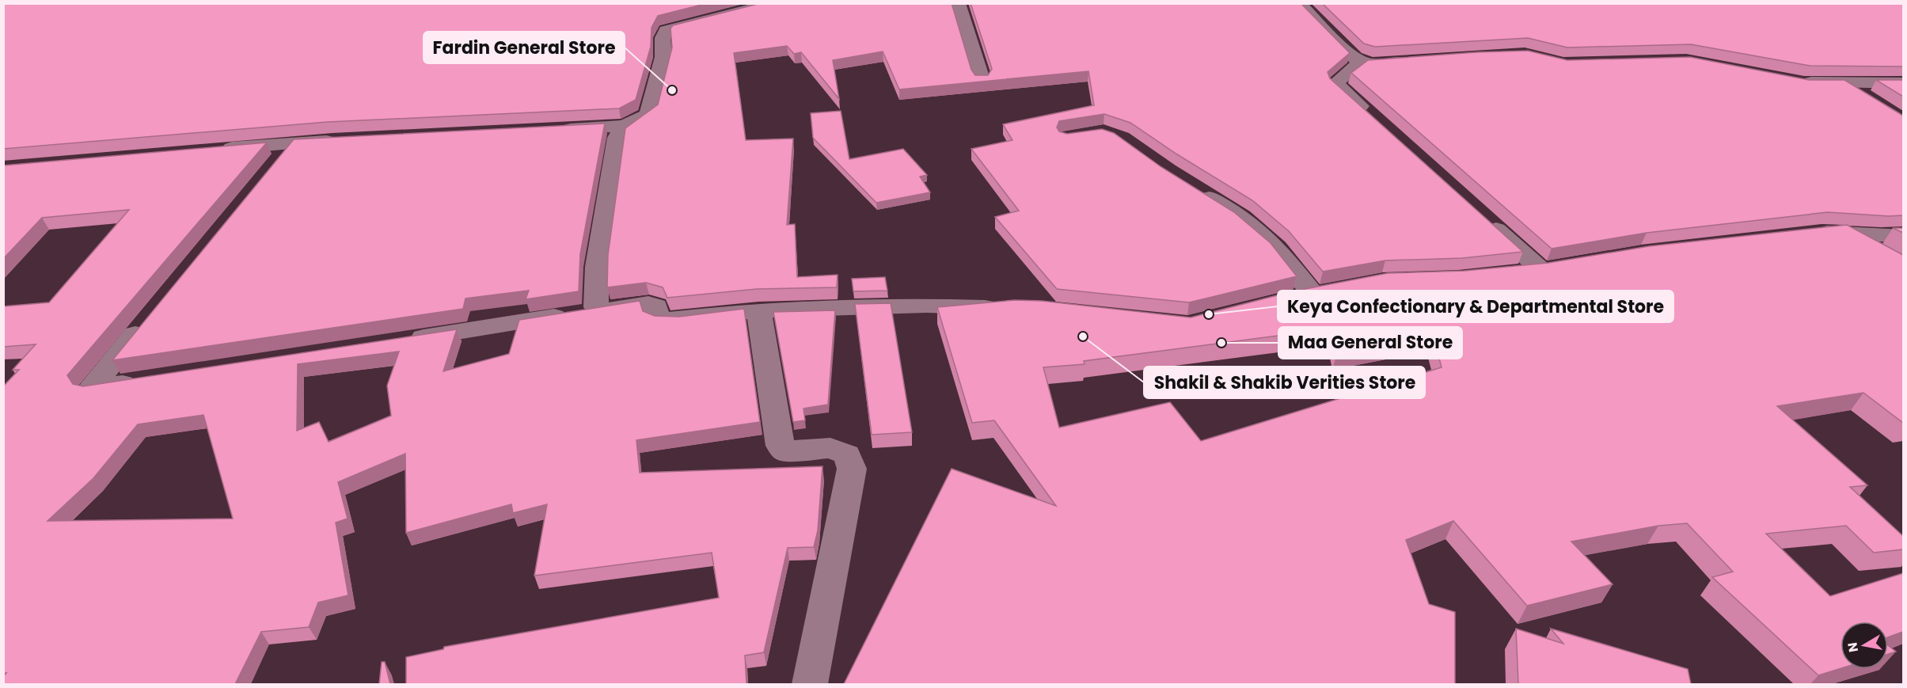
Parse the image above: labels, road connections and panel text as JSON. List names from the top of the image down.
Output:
{
  "places": [
    "Fardin General Store",
    "Keya Confectionary & Departmental Store",
    "Shakil & Shakib Verities Store",
    "Maa General Store"
  ],
  "north": "left"
}
